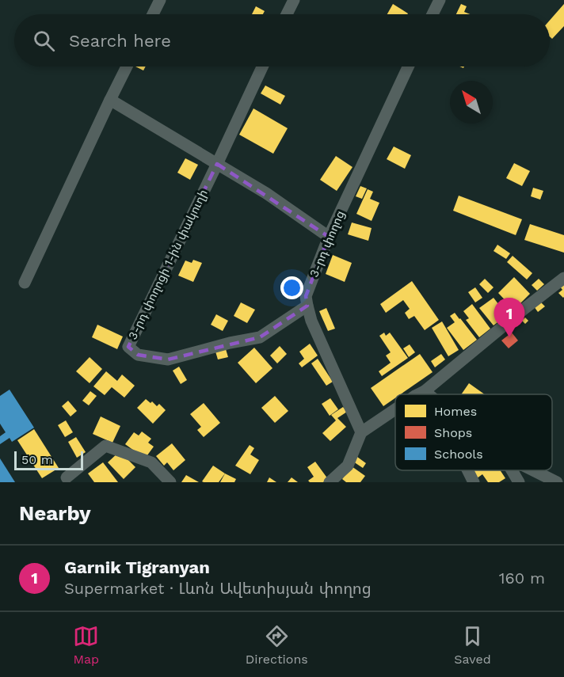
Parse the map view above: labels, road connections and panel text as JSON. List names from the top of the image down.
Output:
{
  "streets": {
    "street": ["3-րդ փողոց", "3-րդ փողոցի 1-ին փակուղի"]
  },
  "crossings": [
    ["3-րդ փողոց", "3-րդ փողոցի 1-ին փակուղի"]
  ],
  "legend": ["Homes", "Shops", "Schools"],
  "scale_bar": "50 m",
  "north": "top left",
  "page": {
    "search": "Search here",
    "pins": "1",
    "scale": "50 m",
    "heading": "Nearby",
    "list": [
      {
        "mark": "1",
        "name": "Garnik Tigranyan",
        "note": "Supermarket · Լևոն Ավետիսյան փողոց",
        "value": "160 m"
      }
    ],
    "nav": ["Map", "Directions", "Saved"]
  }
}
